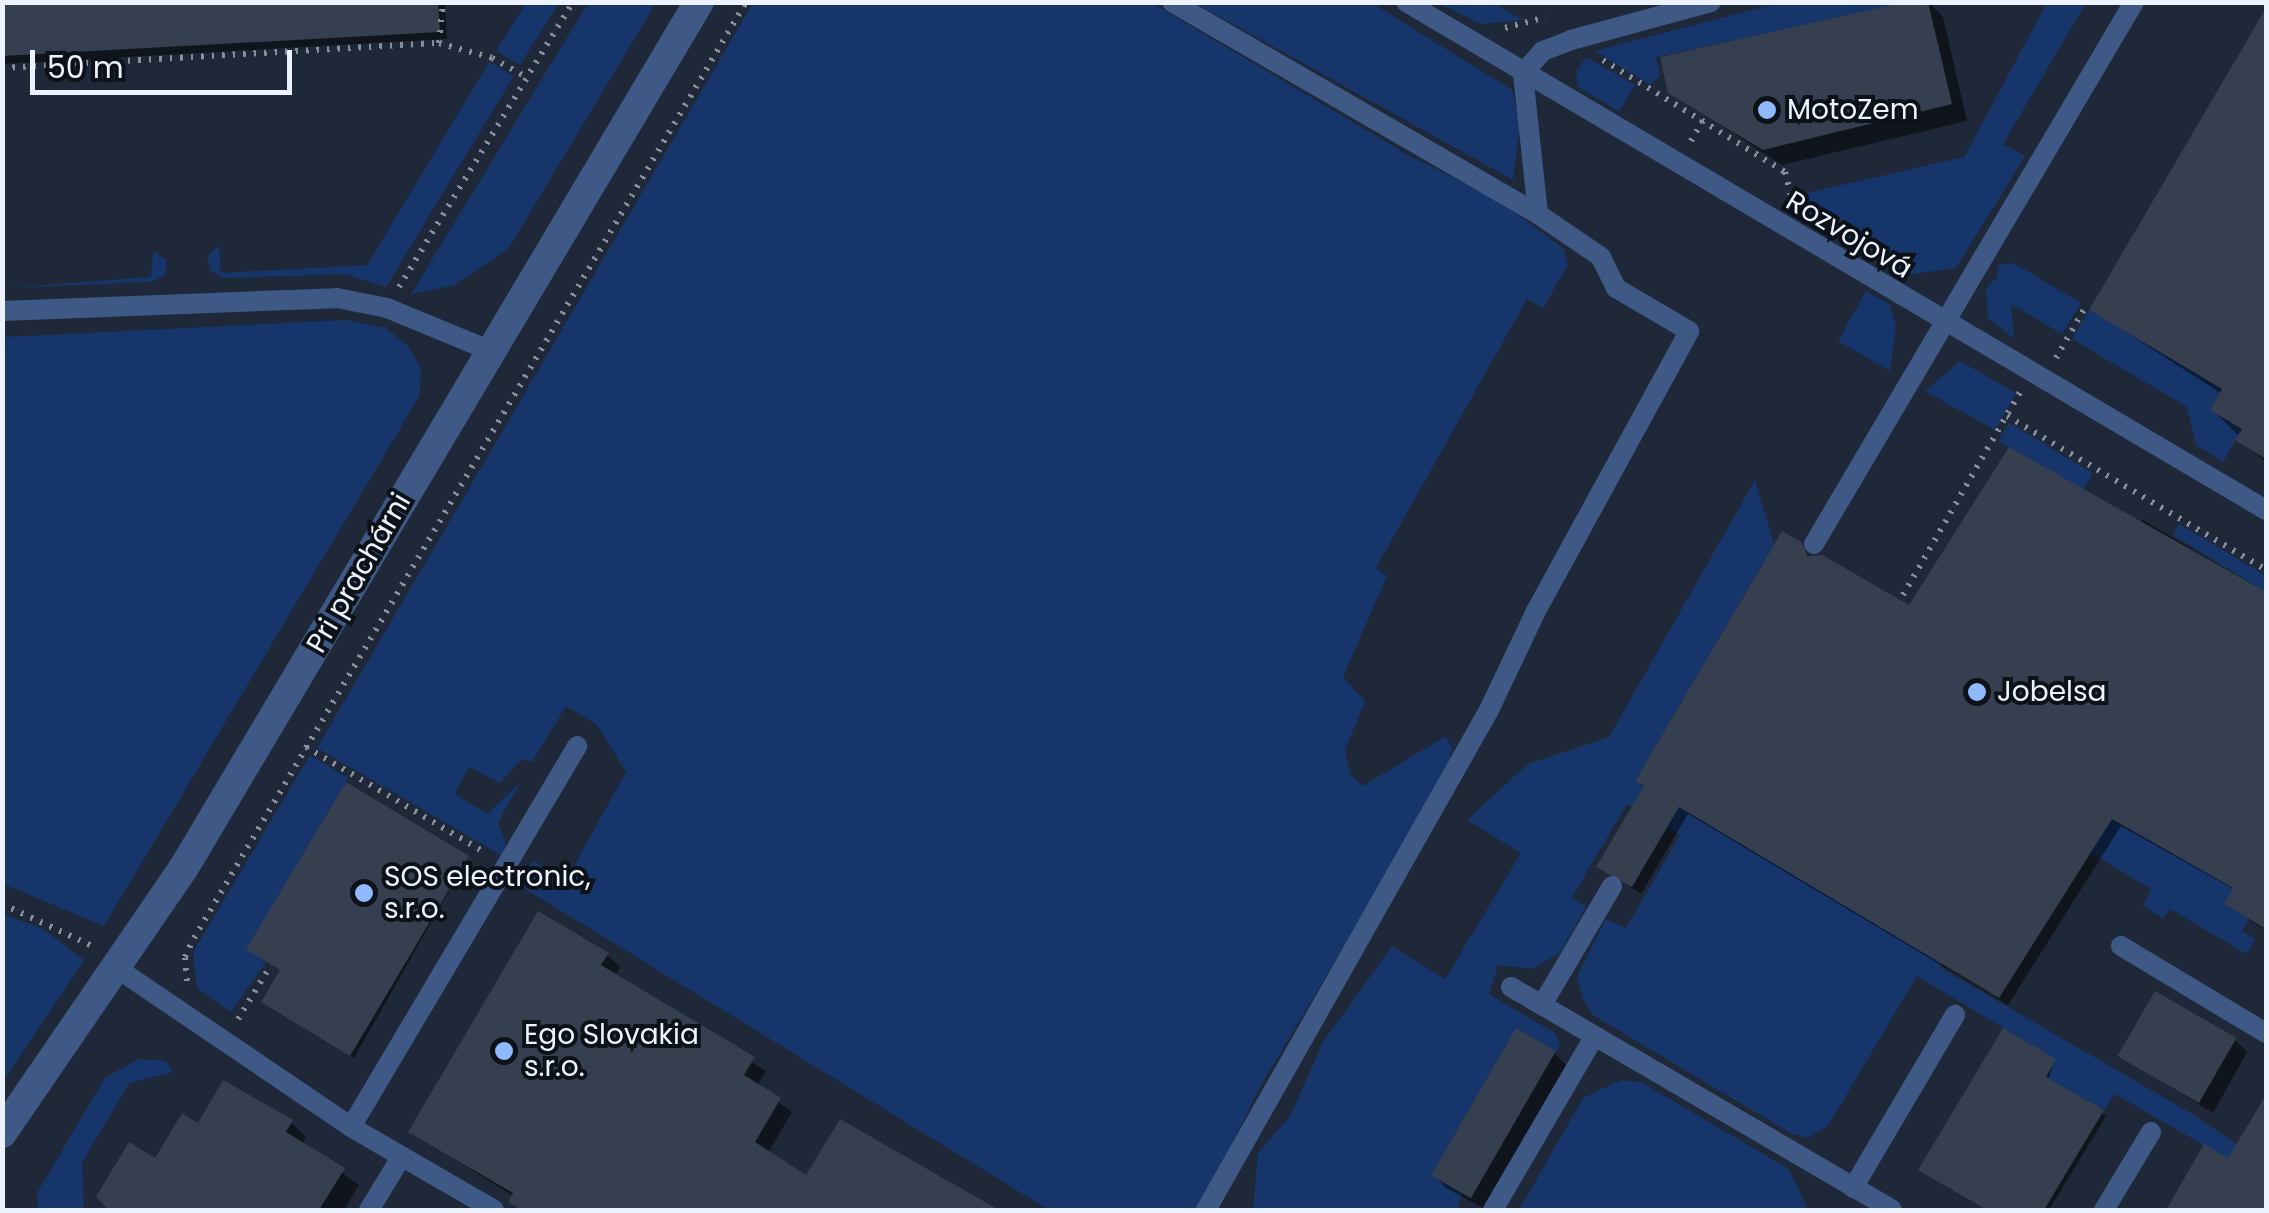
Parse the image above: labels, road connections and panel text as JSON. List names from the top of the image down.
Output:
{
  "streets": {
    "street": ["Pri prachárni"],
    "lane": ["Rozvojová"]
  },
  "places": [
    "MotoZem",
    "Jobelsa",
    "SOS electronic, s.r.o.",
    "Ego Slovakia s.r.o."
  ],
  "scale_bar": "50 m"
}
